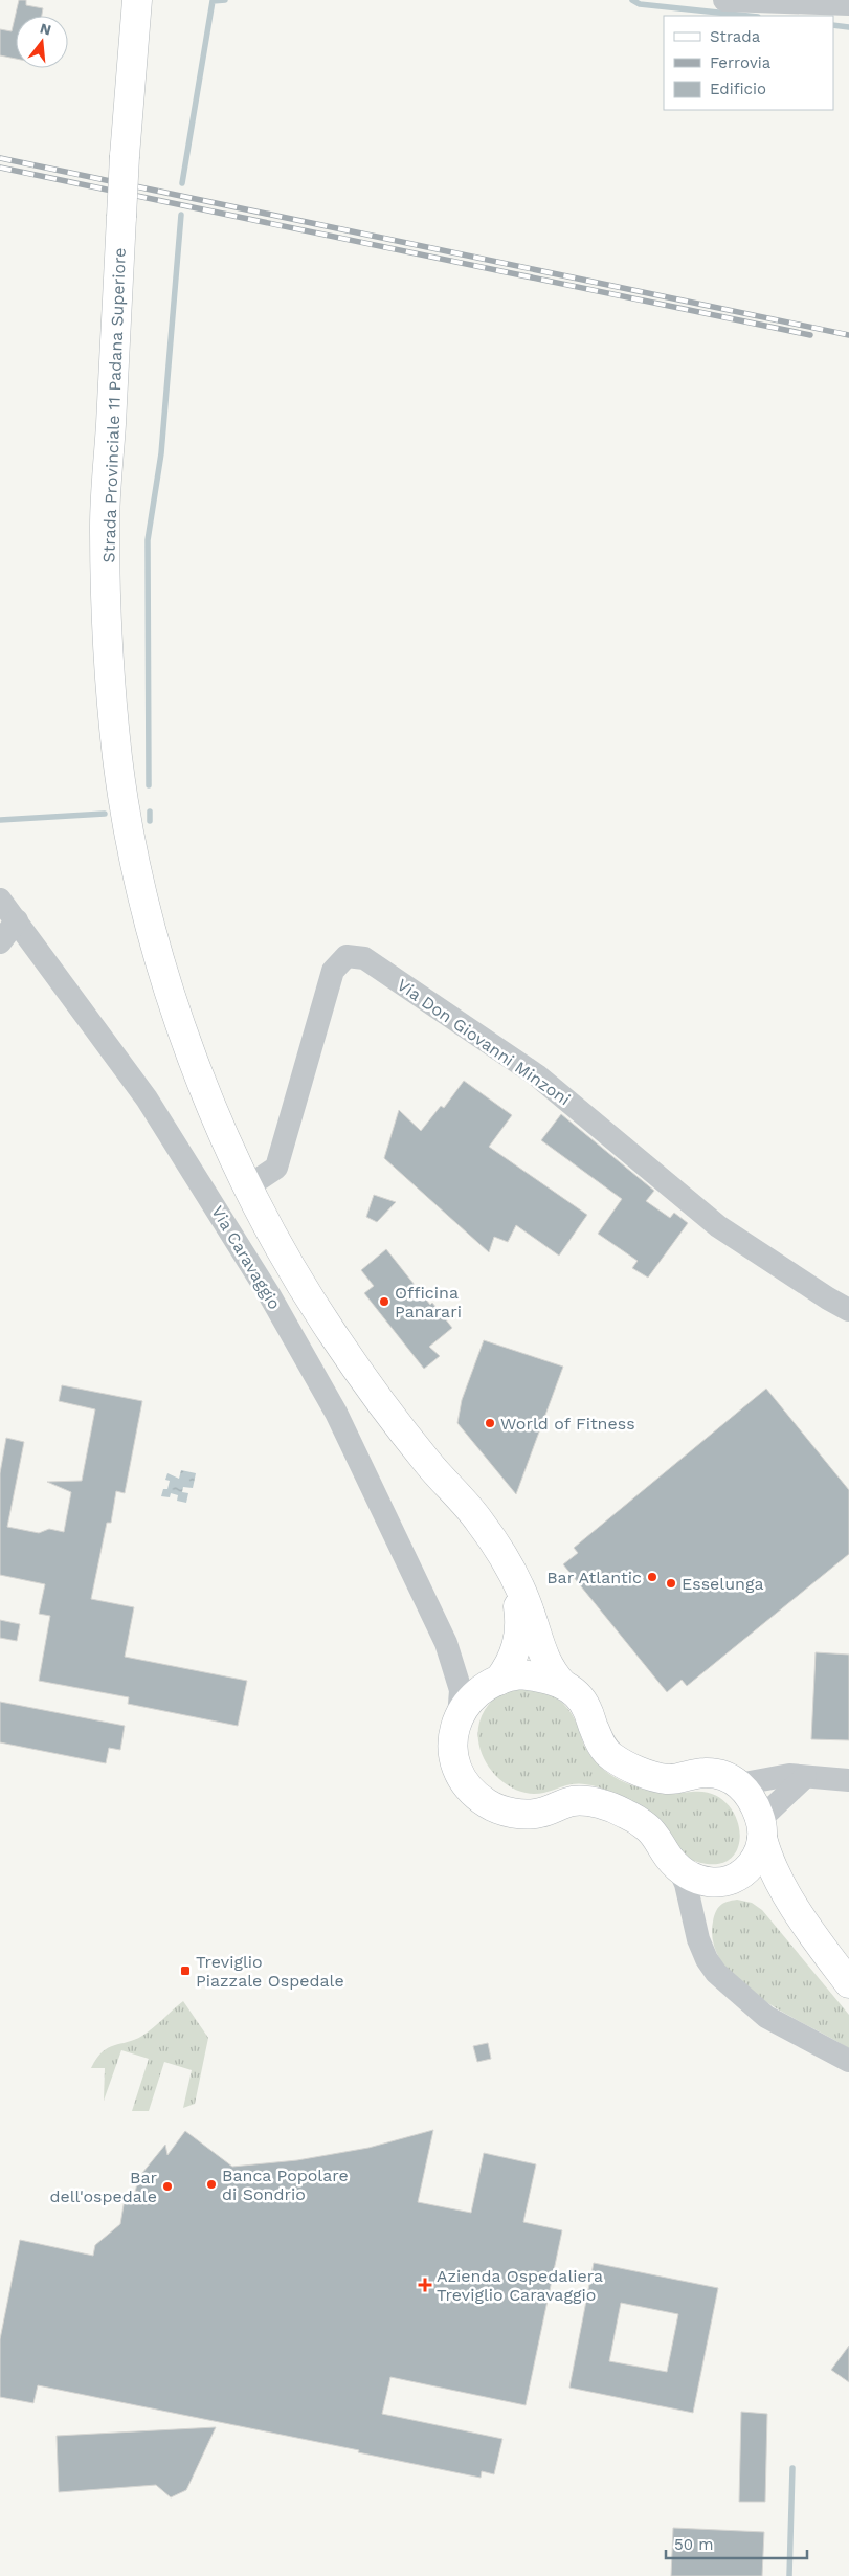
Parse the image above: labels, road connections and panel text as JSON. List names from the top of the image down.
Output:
{
  "streets": {
    "main road": ["Strada Provinciale 11 Padana Superiore", "Via Caravaggio"],
    "street": ["Via Don Giovanni Minzoni"]
  },
  "crossings": [
    ["Strada Provinciale 11 Padana Superiore", "Via Caravaggio"],
    ["Via Don Giovanni Minzoni", "Via Caravaggio"]
  ],
  "places": {
    "other": [
      "Officina Panarari",
      "World of Fitness",
      "Bar Atlantic",
      "Esselunga",
      "Banca Popolare di Sondrio",
      "Bar dell'ospedale"
    ],
    "transit": ["Treviglio Piazzale Ospedale"],
    "health": ["Azienda Ospedaliera Treviglio Caravaggio"]
  },
  "legend": ["Strada", "Ferrovia", "Edificio"],
  "scale_bar": "50 m",
  "north": "top"
}
